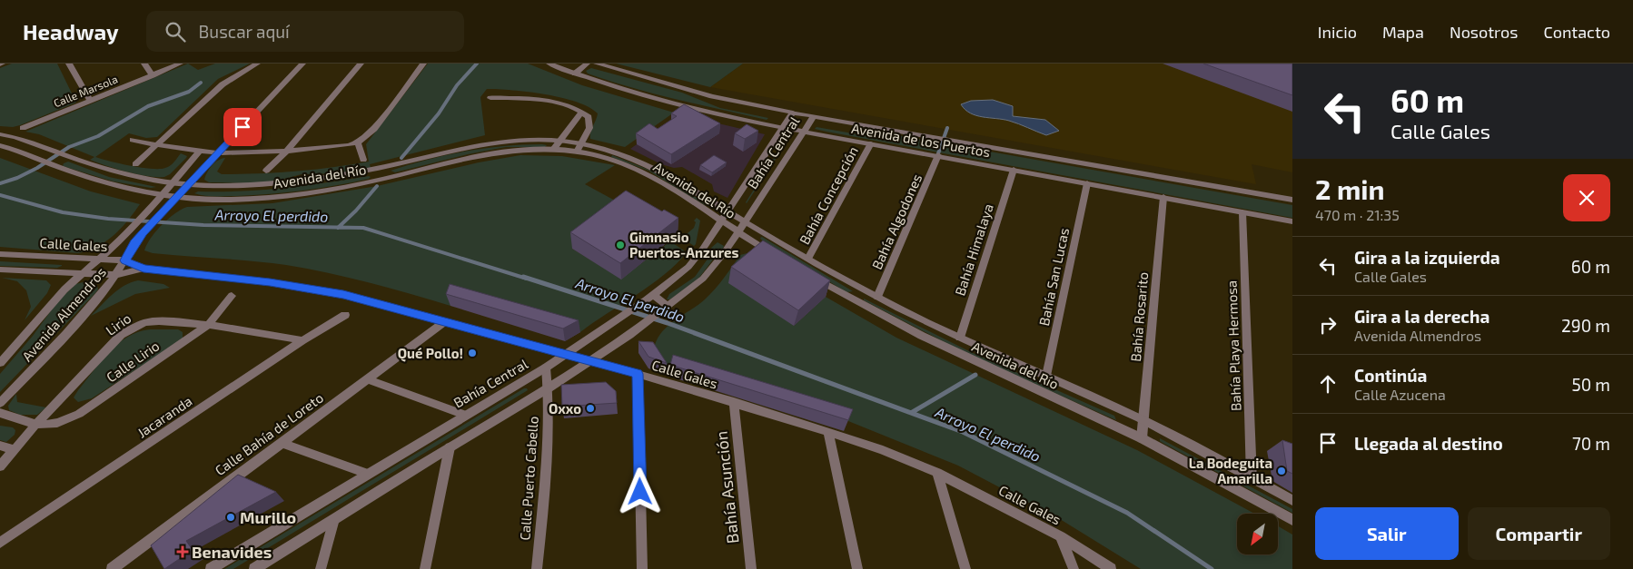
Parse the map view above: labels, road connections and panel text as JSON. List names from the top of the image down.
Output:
{
  "streets": {
    "street": [
      "Calle Marsola",
      "Avenida de los Puertos",
      "Bahía Central",
      "Avenida del Río",
      "Bahía Concepción",
      "Bahía Algodones",
      "Calle Gales",
      "Bahía Himalaya",
      "Bahía San Lucas",
      "Avenida Almendros",
      "Bahía Rosarito",
      "Lirio",
      "Bahía Playa Hermosa",
      "Calle Lirio",
      "Jacaranda",
      "Calle Bahía de Loreto",
      "Calle Puerto Cabello",
      "Bahía Asunción"
    ]
  },
  "crossings": [
    ["Avenida de los Puertos", "Bahía Central"],
    ["Avenida de los Puertos", "Bahía Concepción"],
    ["Avenida de los Puertos", "Bahía Algodones"],
    ["Avenida de los Puertos", "Bahía Himalaya"],
    ["Avenida de los Puertos", "Bahía San Lucas"],
    ["Avenida de los Puertos", "Bahía Rosarito"],
    ["Avenida de los Puertos", "Bahía Playa Hermosa"],
    ["Bahía Central", "Avenida del Río"],
    ["Bahía Central", "Calle Gales"],
    ["Bahía Central", "Calle Puerto Cabello"],
    ["Avenida del Río", "Bahía Concepción"],
    ["Avenida del Río", "Bahía Algodones"],
    ["Avenida del Río", "Bahía Himalaya"],
    ["Avenida del Río", "Bahía San Lucas"],
    ["Avenida del Río", "Avenida Almendros"],
    ["Avenida del Río", "Bahía Rosarito"],
    ["Avenida del Río", "Bahía Playa Hermosa"],
    ["Calle Gales", "Avenida Almendros"],
    ["Calle Gales", "Calle Bahía de Loreto"],
    ["Calle Gales", "Bahía Asunción"],
    ["Lirio", "Calle Lirio"],
    ["Lirio", "Jacaranda"]
  ],
  "water": ["Arroyo El perdido"],
  "places": {
    "other": [
      "Gimnasio Puertos-Anzures",
      "Qué Pollo!",
      "Oxxo",
      "La Bodeguita Amarilla",
      "Murillo"
    ],
    "health": ["Benavides"]
  },
  "north": "bottom left",
  "page": {
    "header": "Headway",
    "search": "Buscar aquí",
    "nav": [
      "Inicio",
      "Mapa",
      "Nosotros",
      "Contacto"
    ],
    "turn": ["60 m", "Calle Gales"],
    "heading": ["2 min", "470 m · 21:35"],
    "list": [
      {
        "name": "Gira a la izquierda",
        "note": "Calle Gales",
        "value": "60 m"
      },
      {
        "name": "Gira a la derecha",
        "note": "Avenida Almendros",
        "value": "290 m"
      },
      {
        "name": "Continúa",
        "note": "Calle Azucena",
        "value": "50 m"
      },
      {
        "name": "Llegada al destino",
        "value": "70 m"
      }
    ],
    "buttons": ["Salir", "Compartir"]
  }
}
